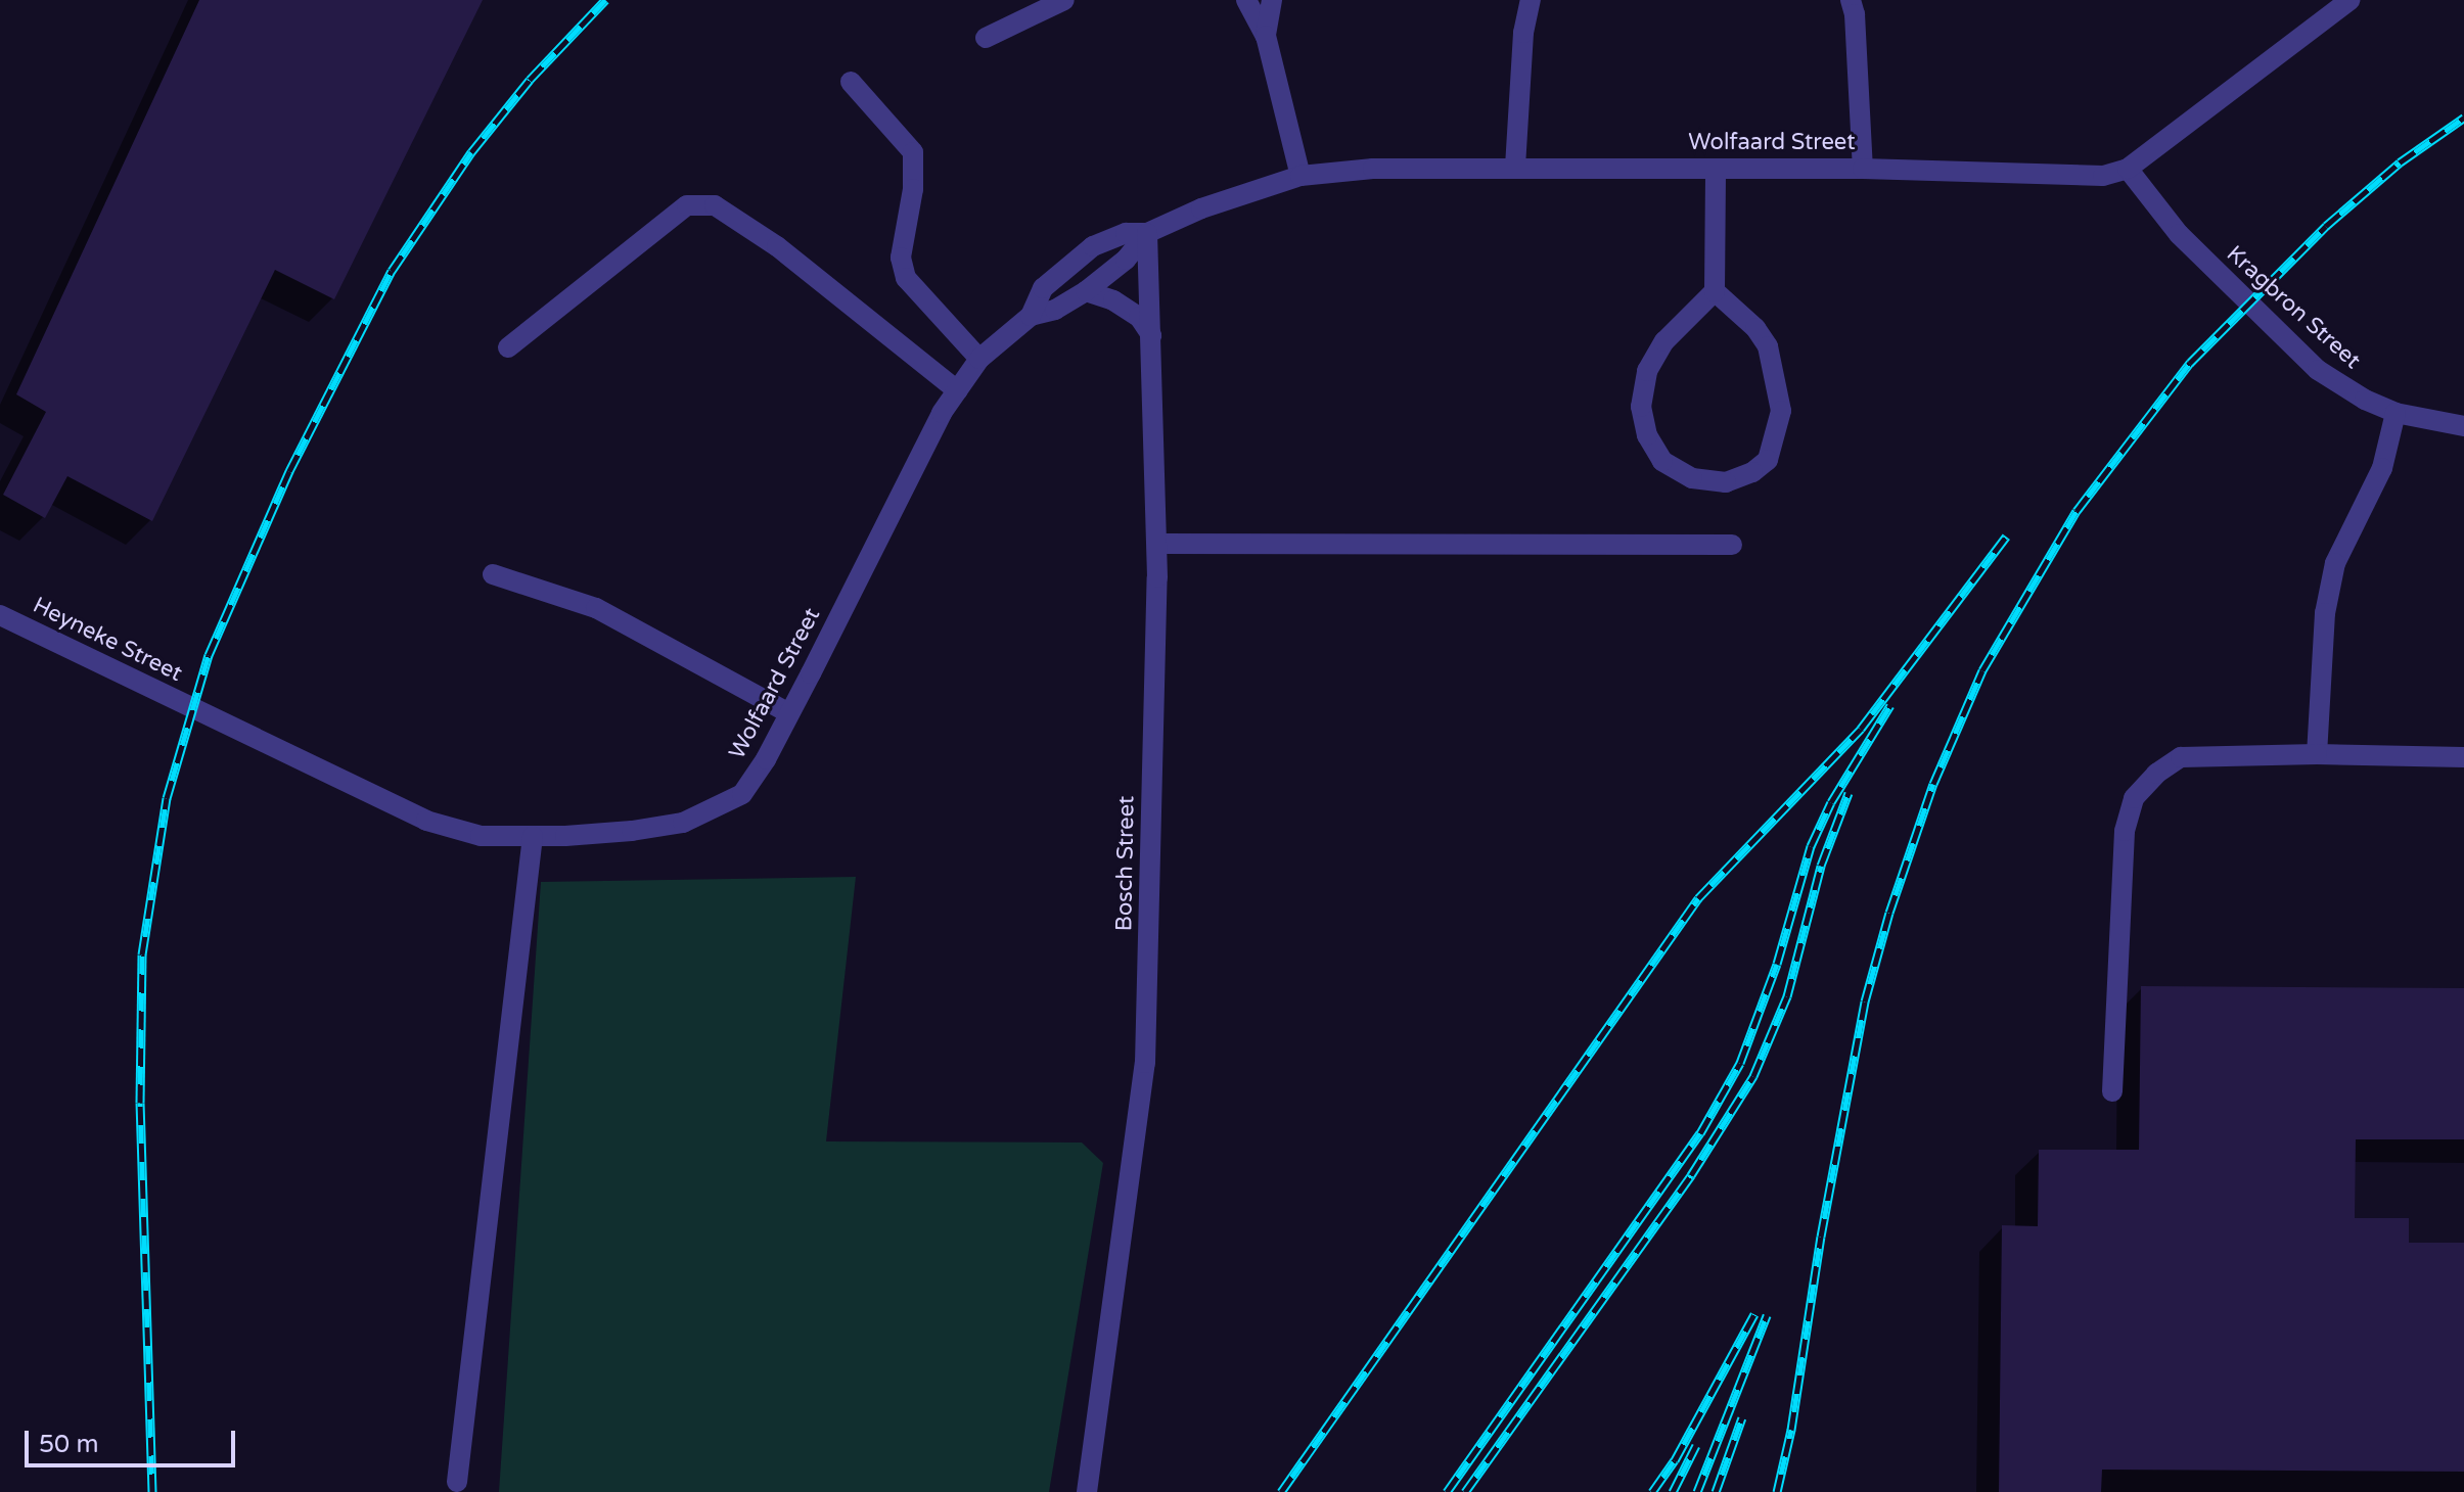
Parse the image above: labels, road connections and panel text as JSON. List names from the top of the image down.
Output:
{
  "streets": {
    "street": [
      "Wolfaard Street",
      "Kragbron Street",
      "Heyneke Street",
      "Bosch Street"
    ]
  },
  "crossings": [
    ["Wolfaard Street", "Kragbron Street"],
    ["Wolfaard Street", "Heyneke Street"],
    ["Wolfaard Street", "Bosch Street"]
  ],
  "scale_bar": "50 m"
}
